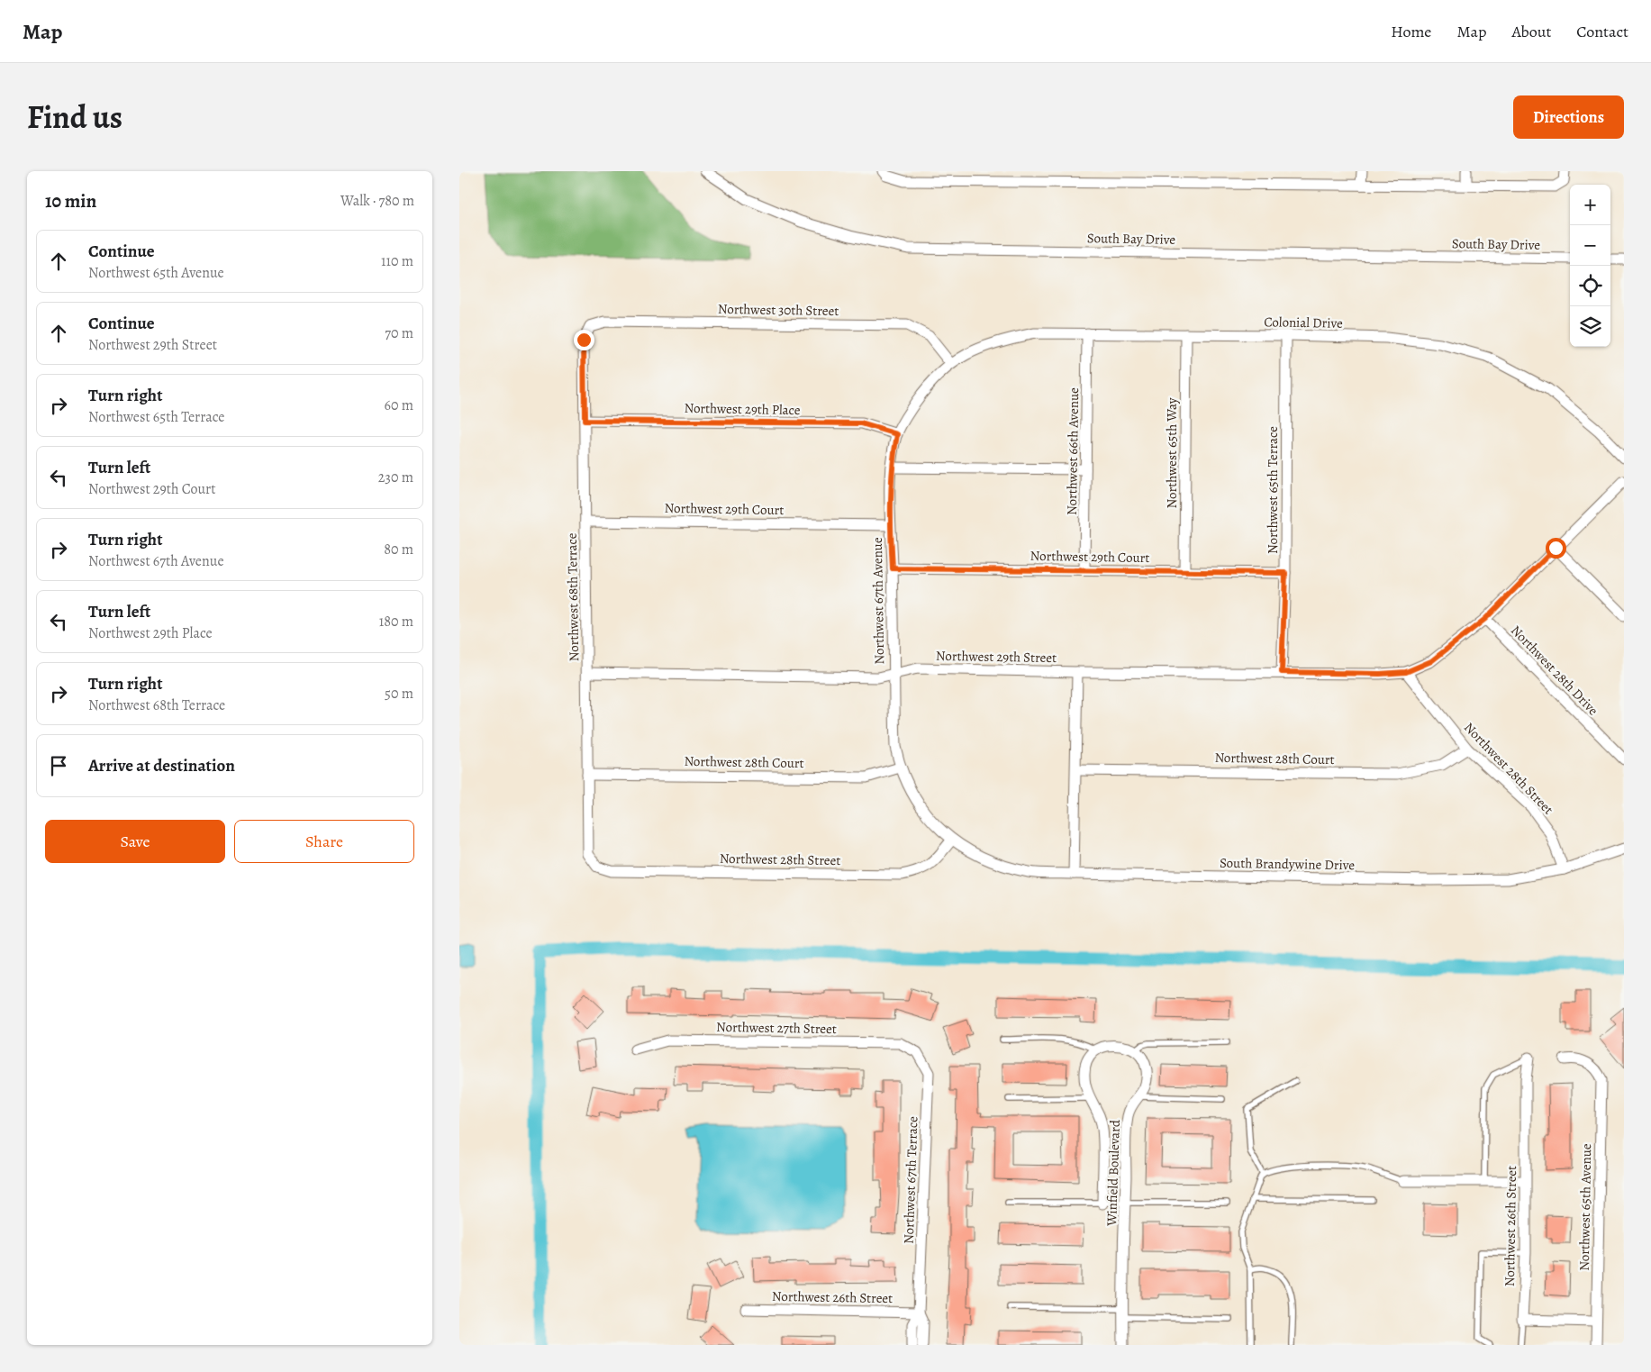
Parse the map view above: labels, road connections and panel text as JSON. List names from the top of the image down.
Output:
{
  "streets": {
    "street": [
      "South Bay Drive",
      "Northwest 30th Street",
      "Colonial Drive",
      "Northwest 29th Place",
      "Northwest 66th Avenue",
      "Northwest 65th Way",
      "Northwest 65th Terrace",
      "Northwest 29th Court",
      "Northwest 68th Terrace",
      "Northwest 67th Avenue",
      "Northwest 29th Street",
      "Northwest 28th Drive",
      "Northwest 28th Court",
      "Northwest 28th Street",
      "South Brandywine Drive",
      "Northwest 27th Street",
      "Winfield Boulevard",
      "Northwest 67th Terrace",
      "Northwest 65th Avenue",
      "Northwest 26th Street"
    ]
  },
  "crossings": [
    ["Northwest 30th Street", "Colonial Drive"],
    ["Northwest 30th Street", "Northwest 68th Terrace"],
    ["Northwest 30th Street", "Northwest 67th Avenue"],
    ["Colonial Drive", "Northwest 66th Avenue"],
    ["Colonial Drive", "Northwest 65th Way"],
    ["Colonial Drive", "Northwest 65th Terrace"],
    ["Colonial Drive", "Northwest 67th Avenue"],
    ["Northwest 29th Place", "Northwest 68th Terrace"],
    ["Northwest 29th Place", "Northwest 67th Avenue"],
    ["Northwest 66th Avenue", "Northwest 29th Court"],
    ["Northwest 65th Way", "Northwest 29th Court"],
    ["Northwest 65th Terrace", "Northwest 29th Court"],
    ["Northwest 65th Terrace", "Northwest 29th Street"],
    ["Northwest 29th Court", "Northwest 68th Terrace"],
    ["Northwest 29th Court", "Northwest 67th Avenue"],
    ["Northwest 68th Terrace", "Northwest 29th Street"],
    ["Northwest 68th Terrace", "Northwest 28th Court"],
    ["Northwest 68th Terrace", "Northwest 28th Street"],
    ["Northwest 67th Avenue", "Northwest 29th Street"],
    ["Northwest 67th Avenue", "Northwest 28th Court"],
    ["Northwest 67th Avenue", "Northwest 28th Street"],
    ["Northwest 67th Avenue", "South Brandywine Drive"],
    ["Northwest 29th Street", "Northwest 28th Street"],
    ["Northwest 28th Court", "Northwest 28th Street"],
    ["Northwest 28th Street", "South Brandywine Drive"],
    ["Northwest 27th Street", "Northwest 67th Terrace"],
    ["Northwest 67th Terrace", "Northwest 26th Street"]
  ],
  "page": {
    "header": "Map",
    "nav": [
      "Home",
      "Map",
      "About",
      "Contact"
    ],
    "title": "Find us",
    "buttons": [
      "Directions",
      ["Save", "Share"]
    ],
    "heading": ["10 min", "Walk · 780 m"],
    "map_buttons": ["+", "−"],
    "list": [
      ["Continue", "Northwest 65th Avenue", "110 m"],
      ["Continue", "Northwest 29th Street", "70 m"],
      ["Turn right", "Northwest 65th Terrace", "60 m"],
      ["Turn left", "Northwest 29th Court", "230 m"],
      ["Turn right", "Northwest 67th Avenue", "80 m"],
      ["Turn left", "Northwest 29th Place", "180 m"],
      ["Turn right", "Northwest 68th Terrace", "50 m"],
      "Arrive at destination"
    ]
  }
}
